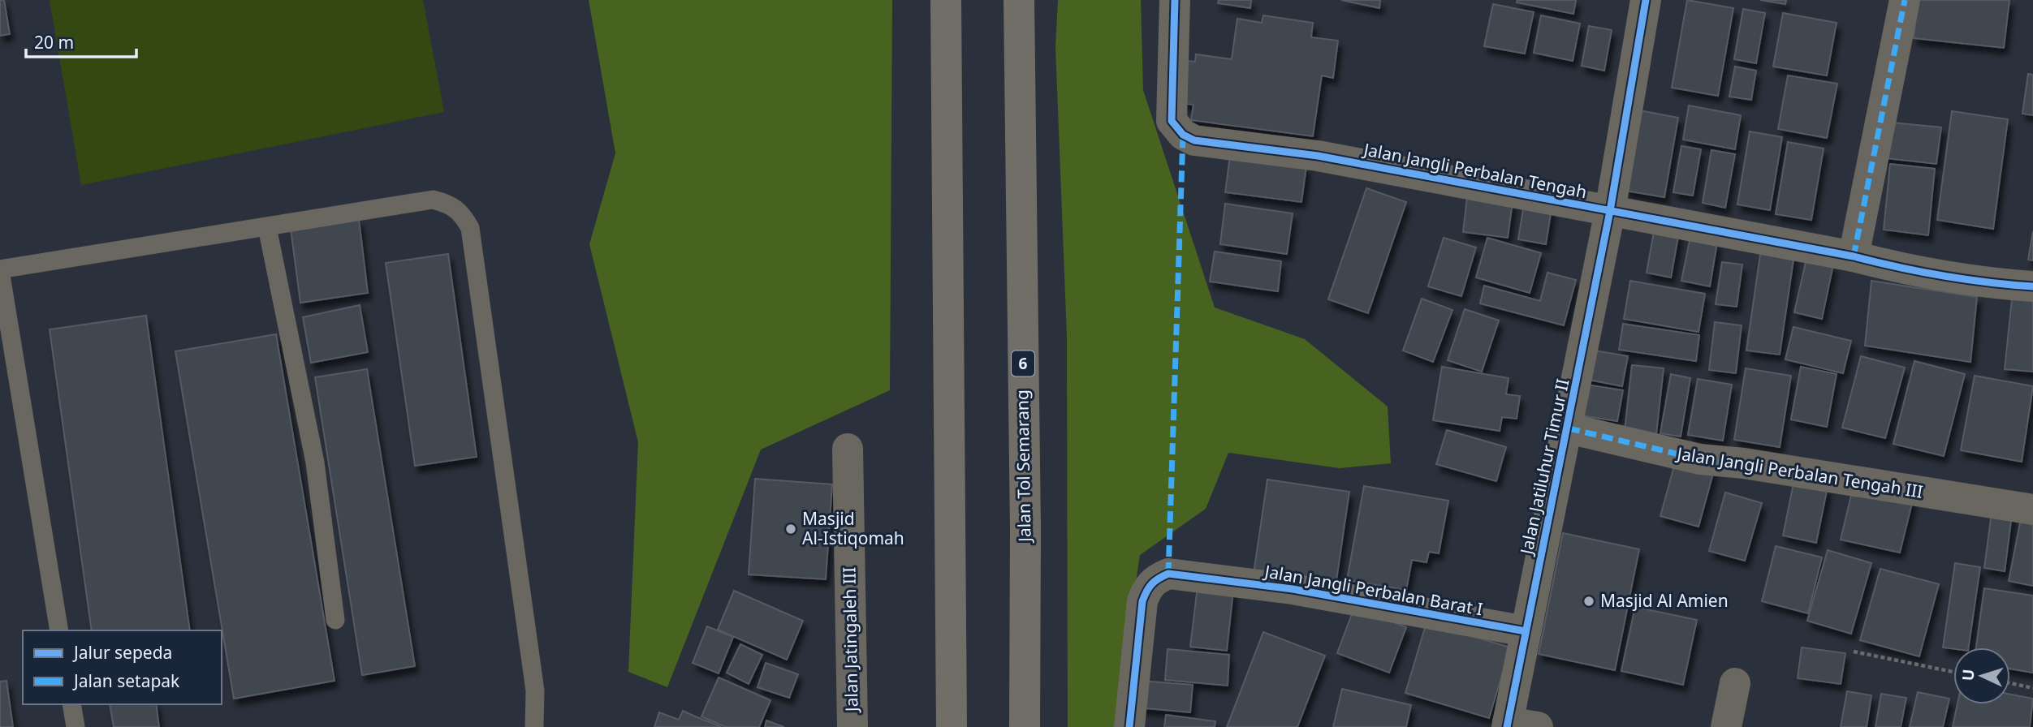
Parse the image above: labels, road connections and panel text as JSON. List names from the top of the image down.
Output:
{
  "streets": {
    "highway": ["6", "Jalan Tol Semarang"],
    "street": [
      "Jalan Jangli Perbalan Tengah",
      "Jalan Jatiluhur Timur II",
      "Jalan Jangli Perbalan Tengah III",
      "Jalan Jangli Perbalan Barat I",
      "Jalan Jatingaleh III"
    ]
  },
  "crossings": [
    ["Jalan Jangli Perbalan Tengah", "Jalan Jatiluhur Timur II"],
    ["Jalan Jatiluhur Timur II", "Jalan Jangli Perbalan Tengah III"],
    ["Jalan Jatiluhur Timur II", "Jalan Jangli Perbalan Barat I"]
  ],
  "places": ["Masjid Al-Istiqomah", "Masjid Al Amien"],
  "legend": ["Jalur sepeda", "Jalan setapak"],
  "scale_bar": "20 m",
  "north": "left"
}
